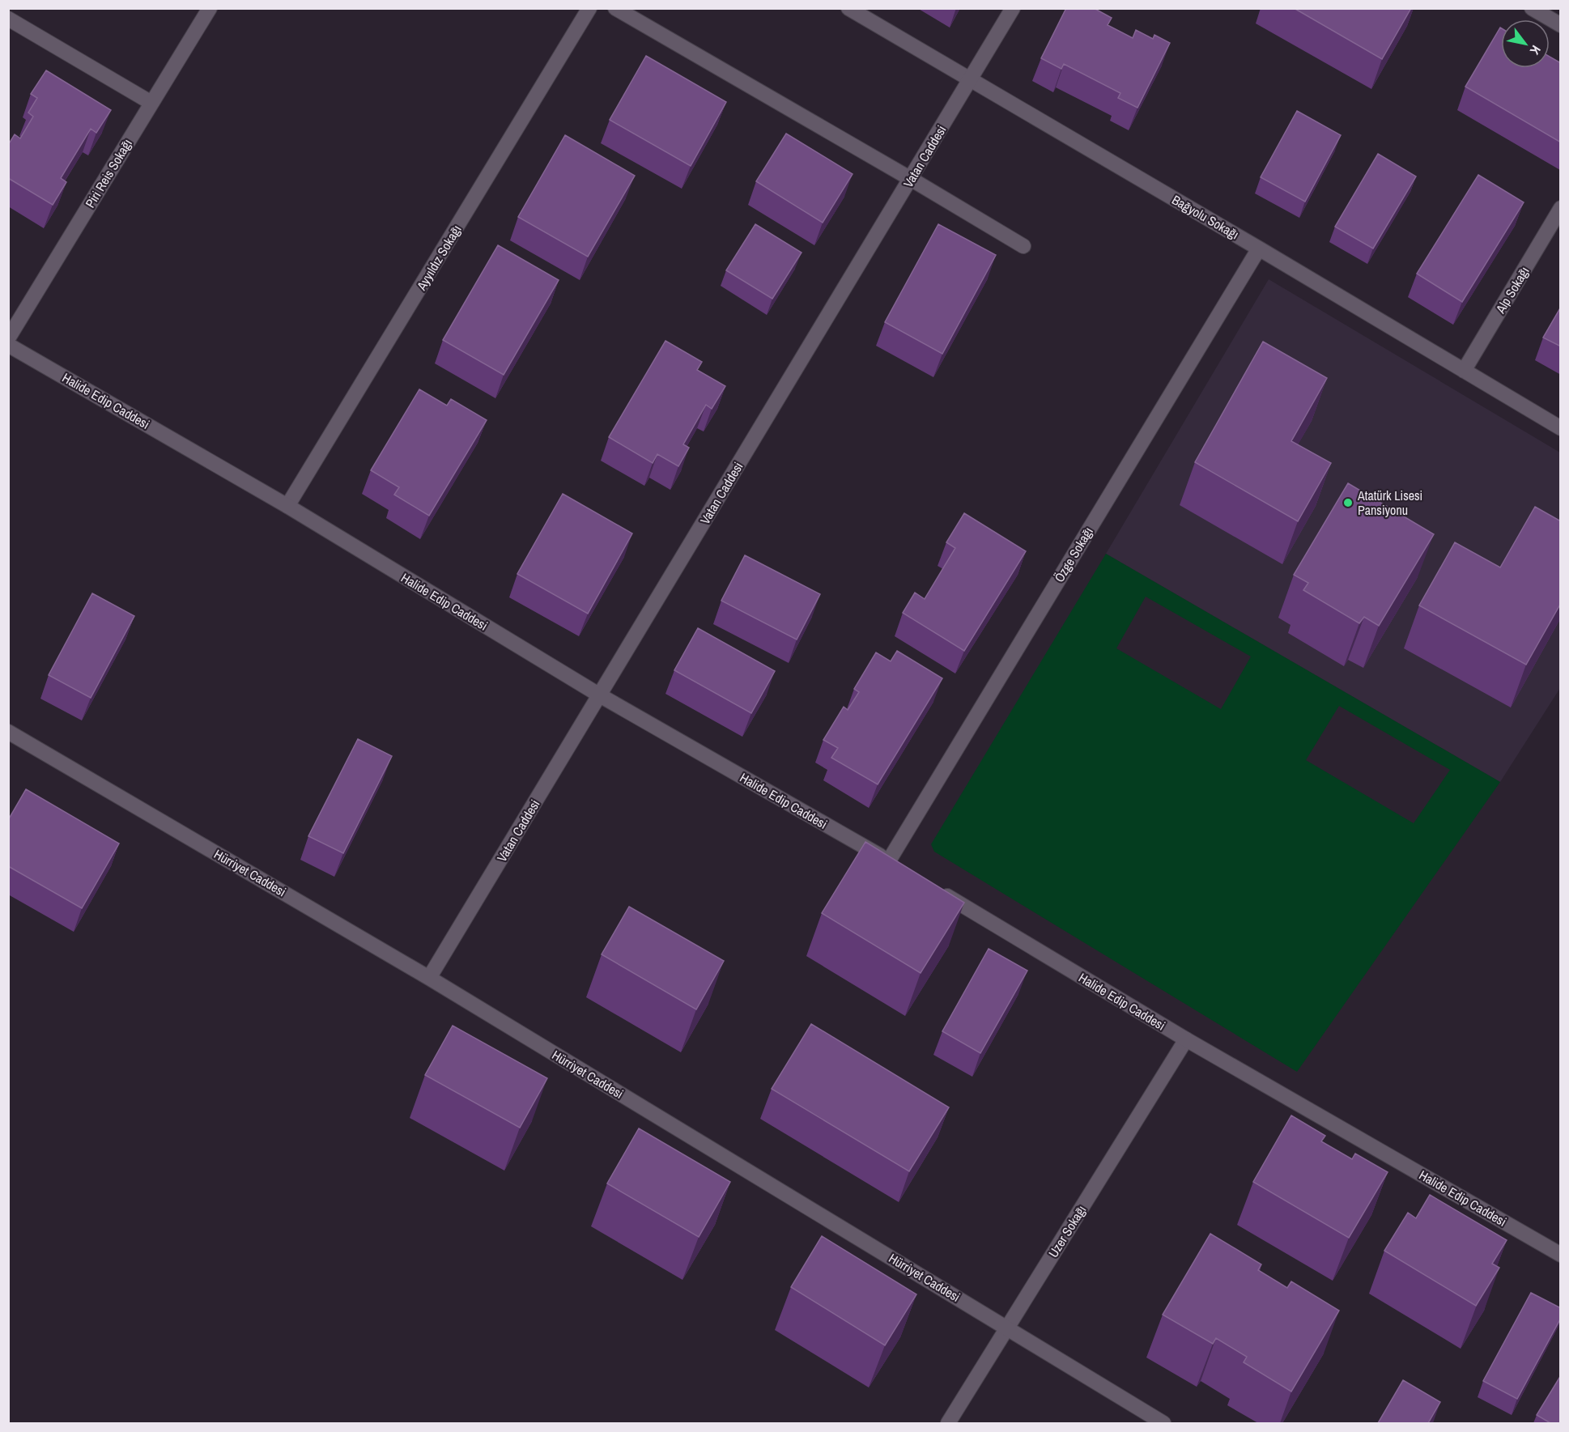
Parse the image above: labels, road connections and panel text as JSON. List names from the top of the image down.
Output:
{
  "streets": {
    "street": [
      "Vatan Caddesi",
      "Piri Reis Sokağı",
      "Bağyolu Sokağı",
      "Ayyıldız Sokağı",
      "Alp Sokağı",
      "Halide Edip Caddesi",
      "Özge Sokağı",
      "Hürriyet Caddesi",
      "Uzer Sokağı"
    ]
  },
  "crossings": [
    ["Vatan Caddesi", "Bağyolu Sokağı"],
    ["Vatan Caddesi", "Halide Edip Caddesi"],
    ["Vatan Caddesi", "Hürriyet Caddesi"],
    ["Bağyolu Sokağı", "Alp Sokağı"],
    ["Bağyolu Sokağı", "Özge Sokağı"],
    ["Ayyıldız Sokağı", "Halide Edip Caddesi"],
    ["Halide Edip Caddesi", "Özge Sokağı"],
    ["Halide Edip Caddesi", "Uzer Sokağı"],
    ["Hürriyet Caddesi", "Uzer Sokağı"]
  ],
  "places": ["Atatürk Lisesi Pansiyonu"],
  "north": "bottom right"
}
